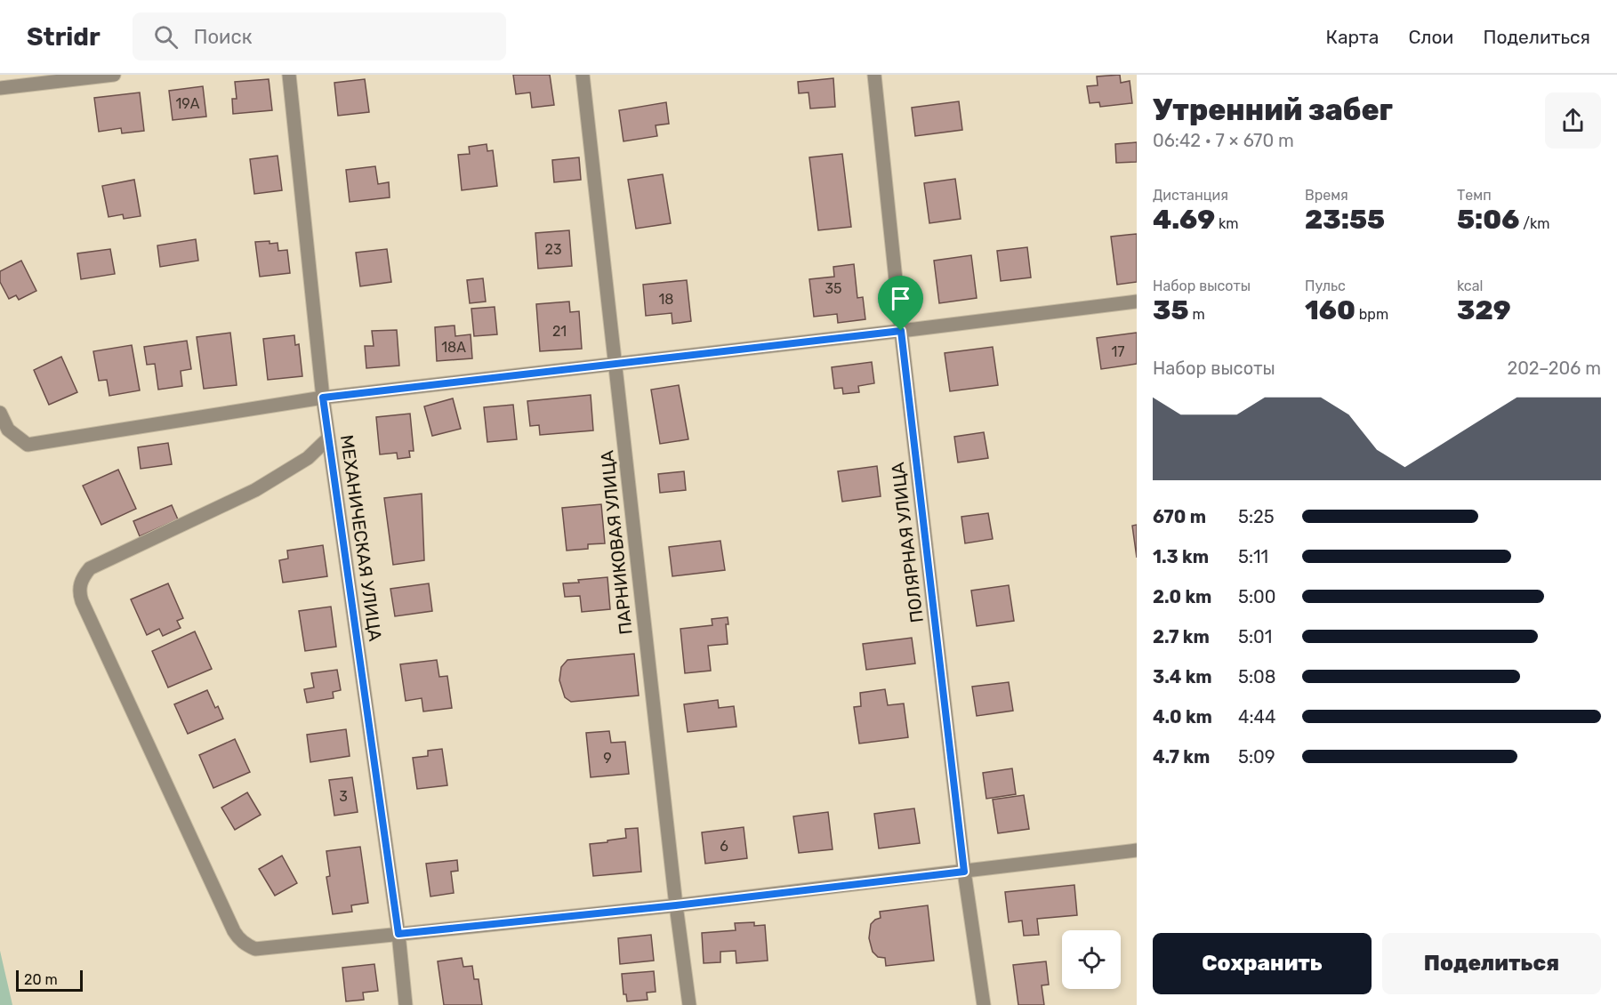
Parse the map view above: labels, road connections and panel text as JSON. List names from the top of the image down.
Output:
{
  "streets": {
    "street": ["МЕХАНИЧЕСКАЯ УЛИЦА", "ПАРНИКОВАЯ УЛИЦА", "ПОЛЯРНАЯ УЛИЦА"]
  },
  "house_numbers": [
    "19А",
    "23",
    "35",
    "18",
    "21",
    "18А",
    "17",
    "9",
    "3",
    "6"
  ],
  "scale_bar": "20 m",
  "page": {
    "header": "Stridr",
    "search": "Поиск",
    "nav": ["Карта", "Слои", "Поделиться"],
    "heading": ["Утренний забег", "06:42 · 7 × 670 m"],
    "stats": [
      ["Дистанция", "4.69 km"],
      ["Время", "23:55"],
      ["Темп", "5:06 /km"],
      ["Набор высоты", "35 m"],
      ["Пульс", "160 bpm"],
      ["kcal", "329"]
    ],
    "chart": ["Набор высоты", "202–206 m"],
    "list": [
      {
        "name": "670 m",
        "note": "5:25"
      },
      {
        "name": "1.3 km",
        "note": "5:11"
      },
      {
        "name": "2.0 km",
        "note": "5:00"
      },
      {
        "name": "2.7 km",
        "note": "5:01"
      },
      {
        "name": "3.4 km",
        "note": "5:08"
      },
      {
        "name": "4.0 km",
        "note": "4:44"
      },
      {
        "name": "4.7 km",
        "note": "5:09"
      }
    ],
    "buttons": ["Сохранить", "Поделиться"],
    "scale": "20 m"
  }
}
